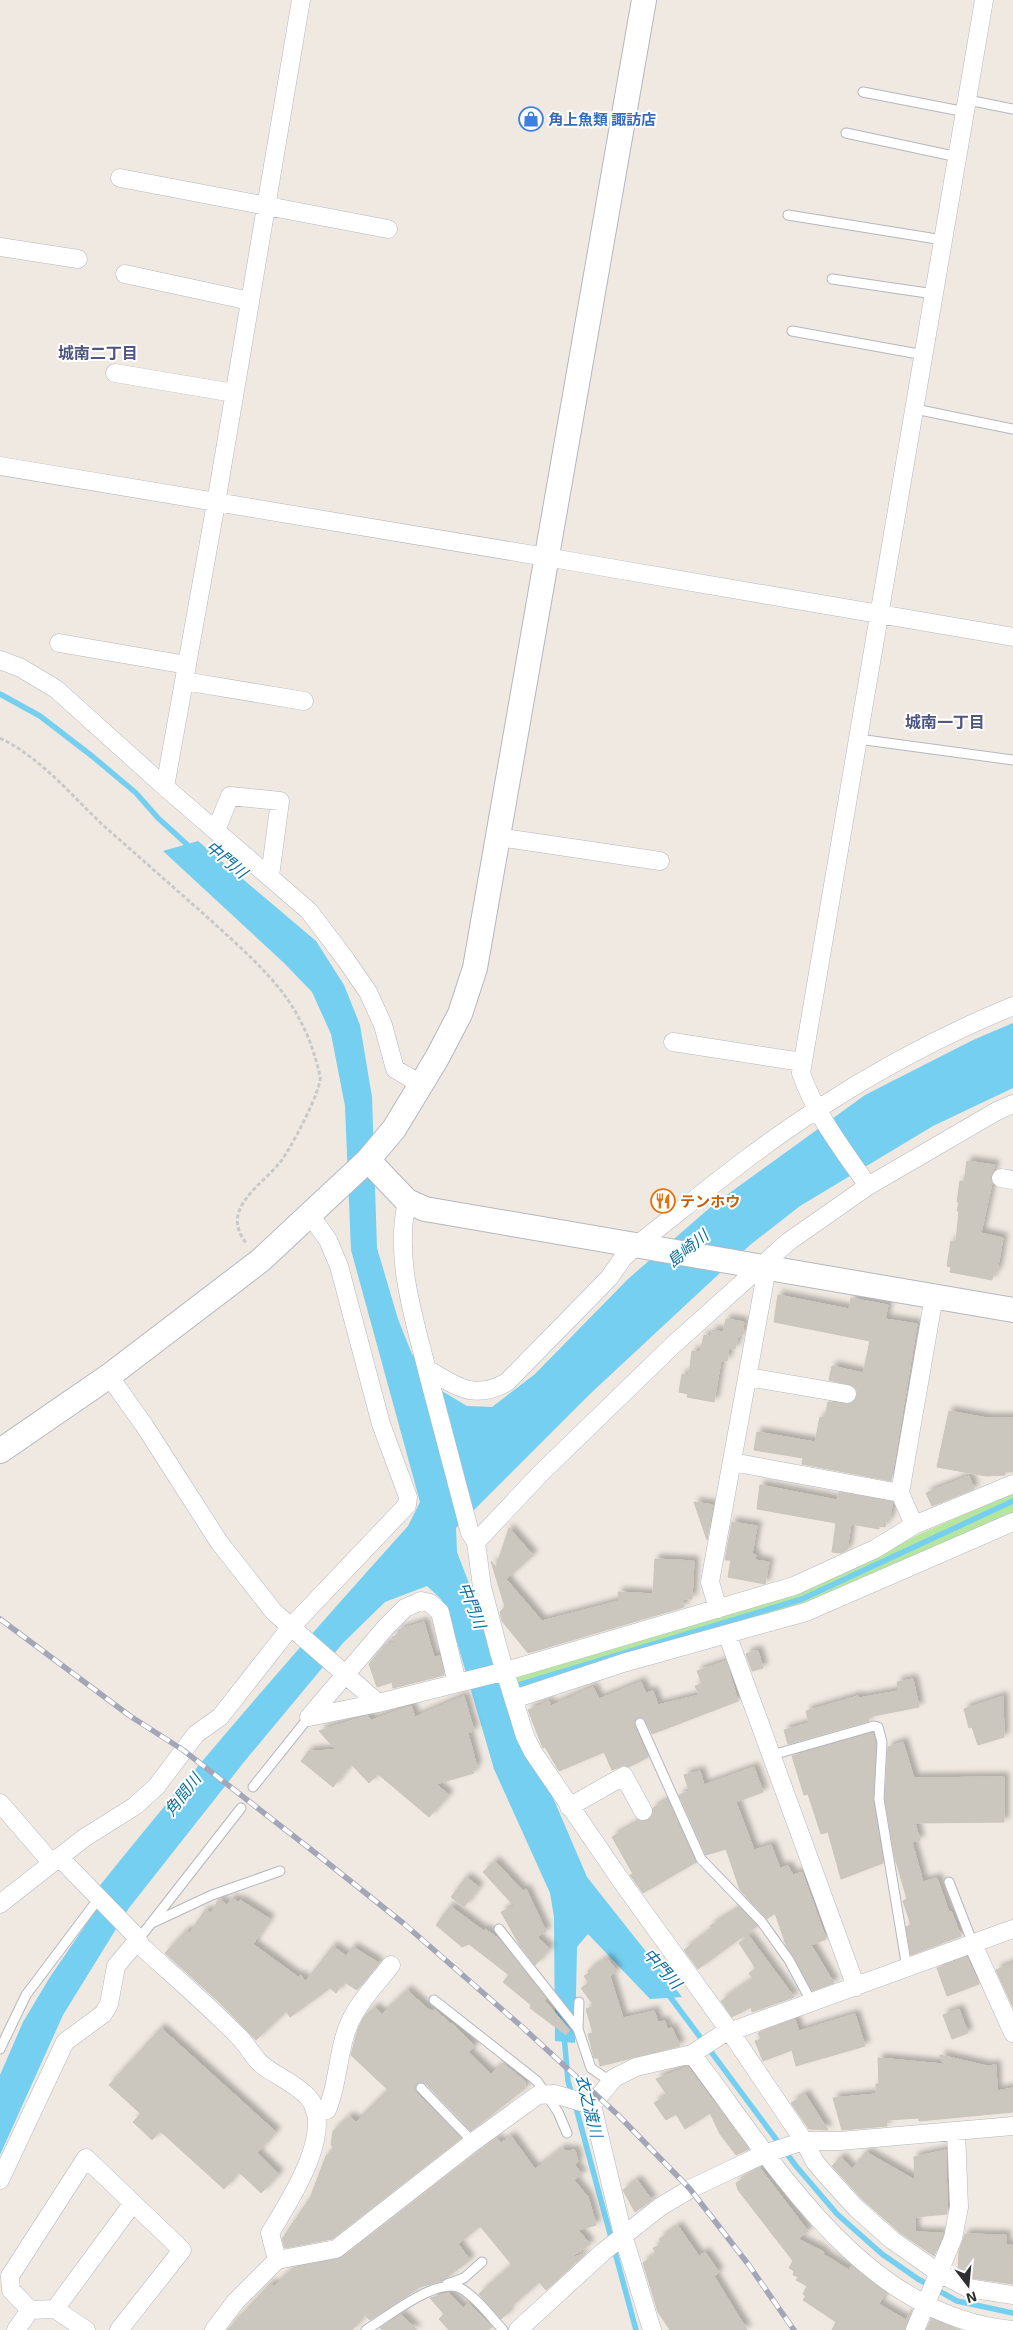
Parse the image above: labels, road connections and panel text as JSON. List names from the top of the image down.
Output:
{
  "districts": ["城南二丁目", "城南一丁目"],
  "water": [
    "中門川",
    "島崎川",
    "角間川",
    "衣之渡川"
  ],
  "places": {
    "shop": ["角上魚類 諏訪店"],
    "restaurant": ["テンホウ"]
  },
  "north": "bottom"
}
